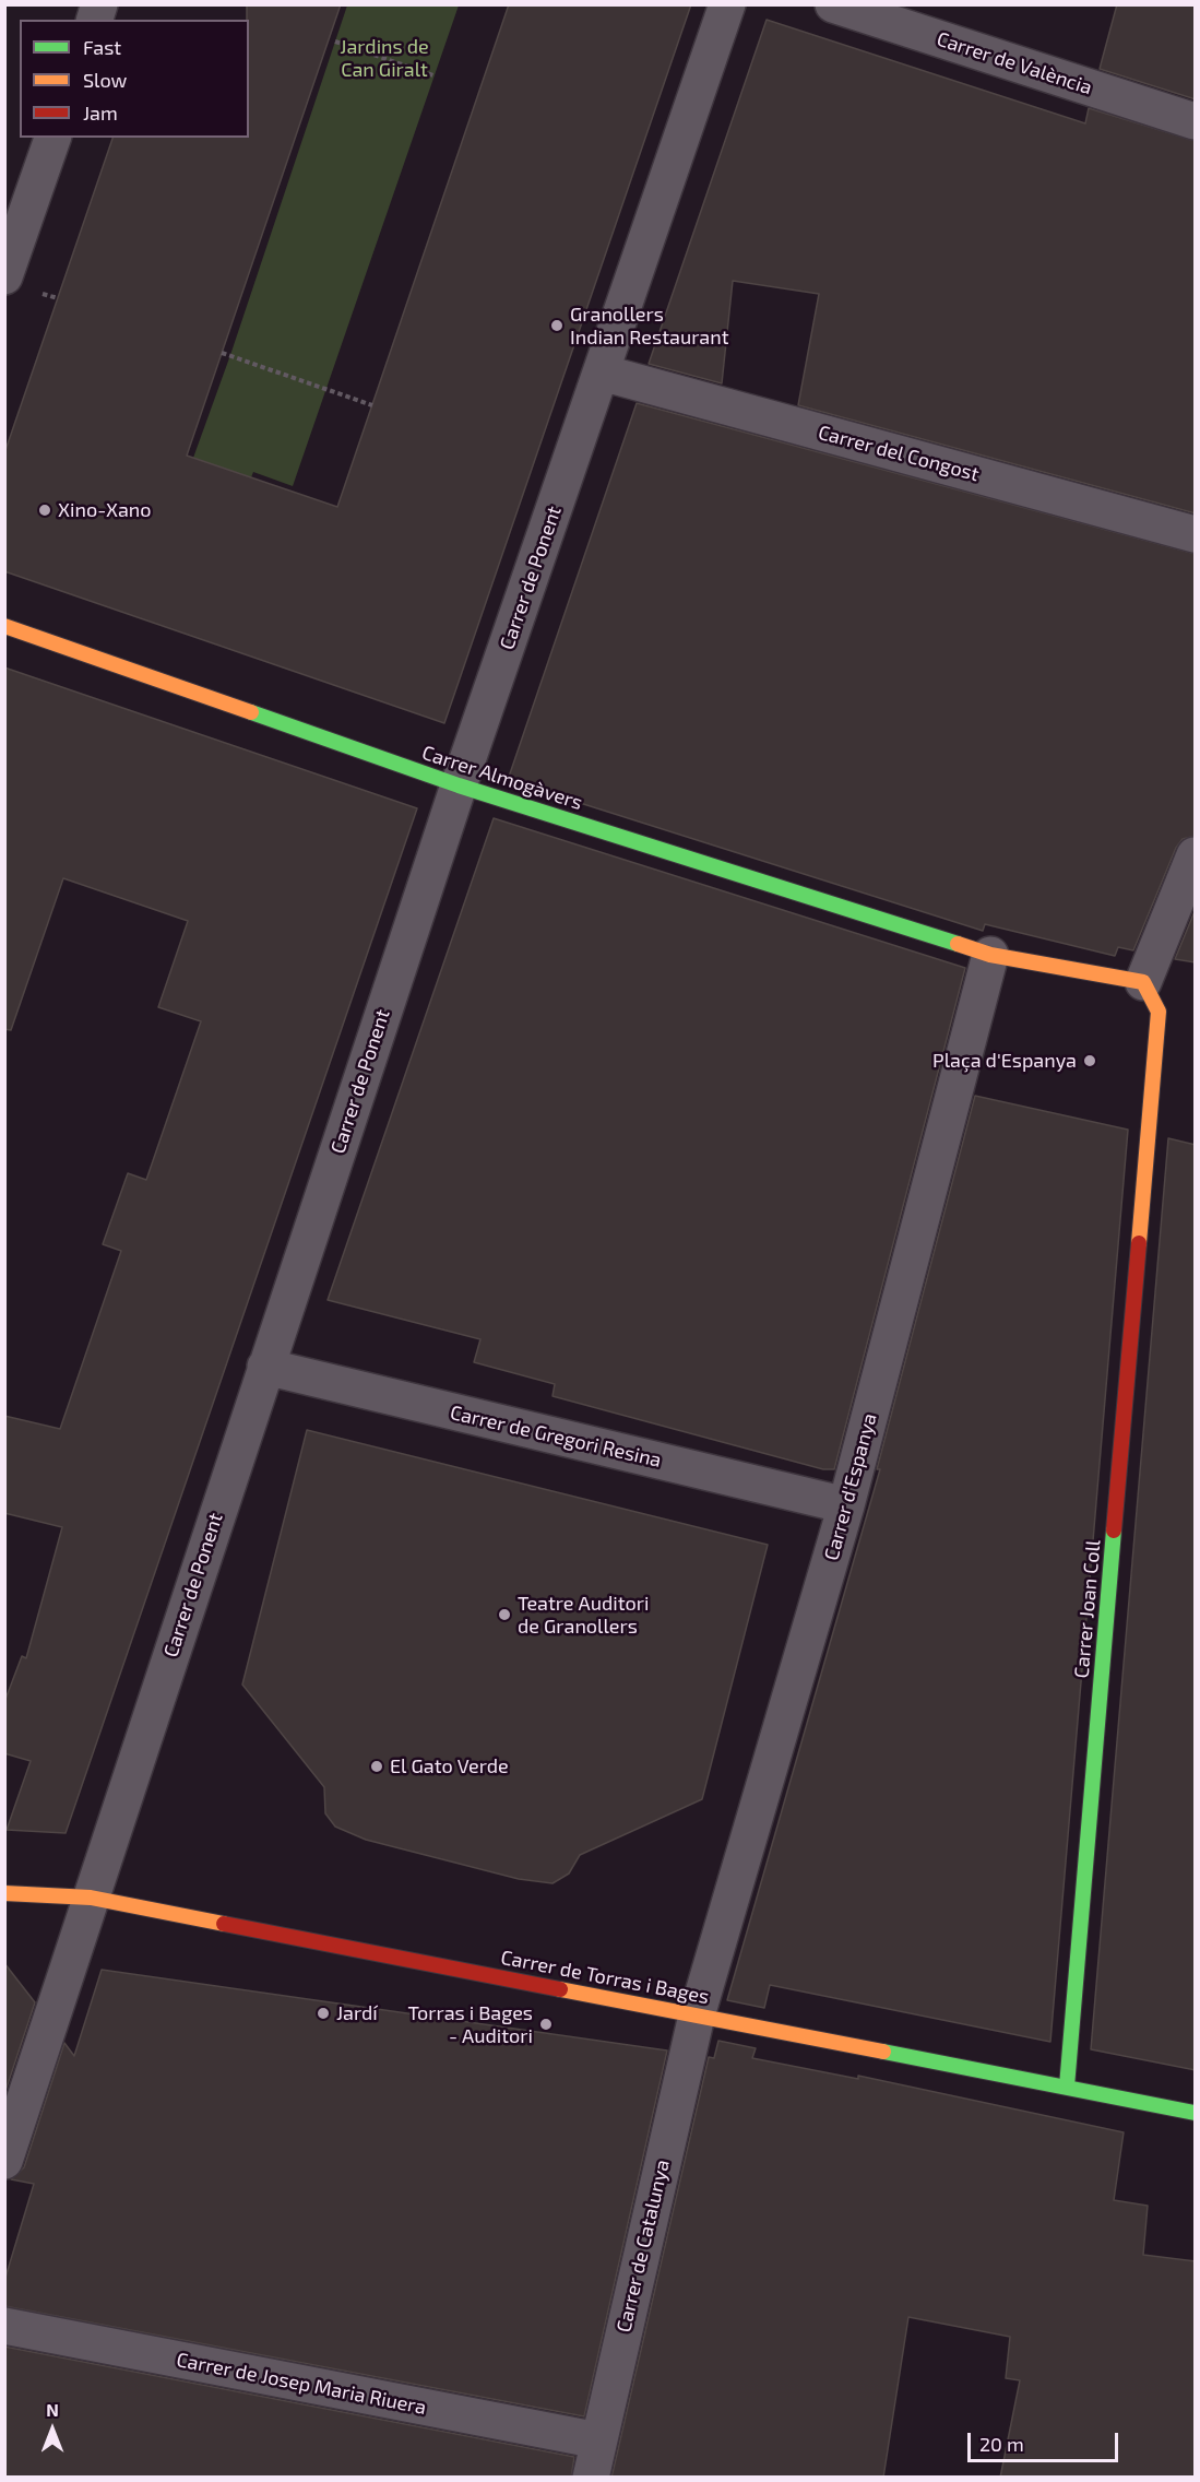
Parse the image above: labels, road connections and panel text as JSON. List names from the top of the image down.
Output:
{
  "streets": {
    "street": [
      "Carrer de València",
      "Carrer del Congost",
      "Carrer de Ponent",
      "Carrer Almogàvers",
      "Carrer de Gregori Resina",
      "Carrer d'Espanya",
      "Carrer Joan Coll",
      "Carrer de Torras i Bages",
      "Carrer de Catalunya",
      "Carrer de Josep Maria Riuera"
    ]
  },
  "crossings": [
    ["Carrer del Congost", "Carrer de Ponent"],
    ["Carrer de Ponent", "Carrer Almogàvers"],
    ["Carrer de Ponent", "Carrer de Gregori Resina"],
    ["Carrer de Ponent", "Carrer de Torras i Bages"],
    ["Carrer Almogàvers", "Carrer d'Espanya"],
    ["Carrer de Gregori Resina", "Carrer d'Espanya"],
    ["Carrer d'Espanya", "Carrer de Torras i Bages"],
    ["Carrer d'Espanya", "Carrer de Catalunya"],
    ["Carrer Joan Coll", "Carrer de Torras i Bages"],
    ["Carrer de Torras i Bages", "Carrer de Catalunya"],
    ["Carrer de Catalunya", "Carrer de Josep Maria Riuera"]
  ],
  "parks": ["Jardins de Can Giralt"],
  "places": [
    "Granollers Indian Restaurant",
    "Xino-Xano",
    "Plaça d'Espanya",
    "Teatre Auditori de Granollers",
    "El Gato Verde",
    "Jardí",
    "Torras i Bages - Auditori"
  ],
  "legend": ["Fast", "Slow", "Jam"],
  "scale_bar": "20 m",
  "north": "top"
}
